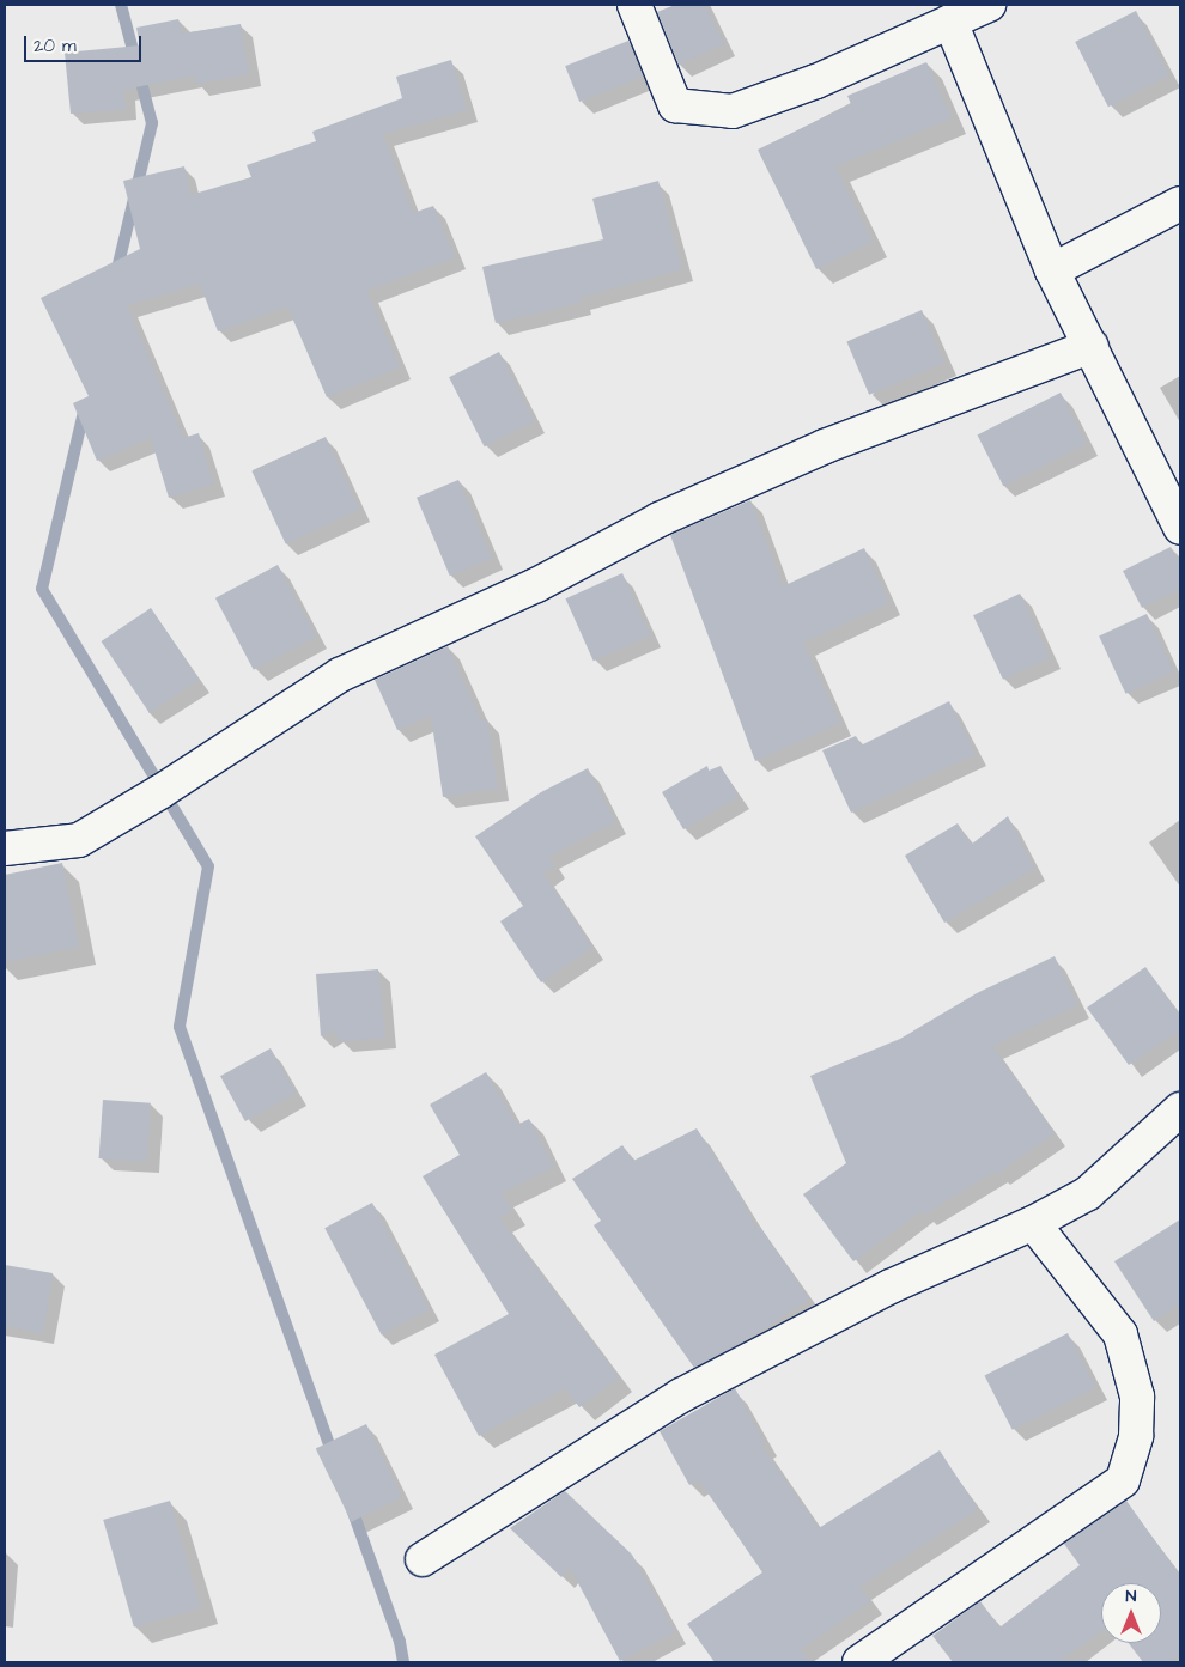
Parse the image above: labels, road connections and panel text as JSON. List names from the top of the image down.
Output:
{
  "scale_bar": "20 m",
  "north": "top"
}
